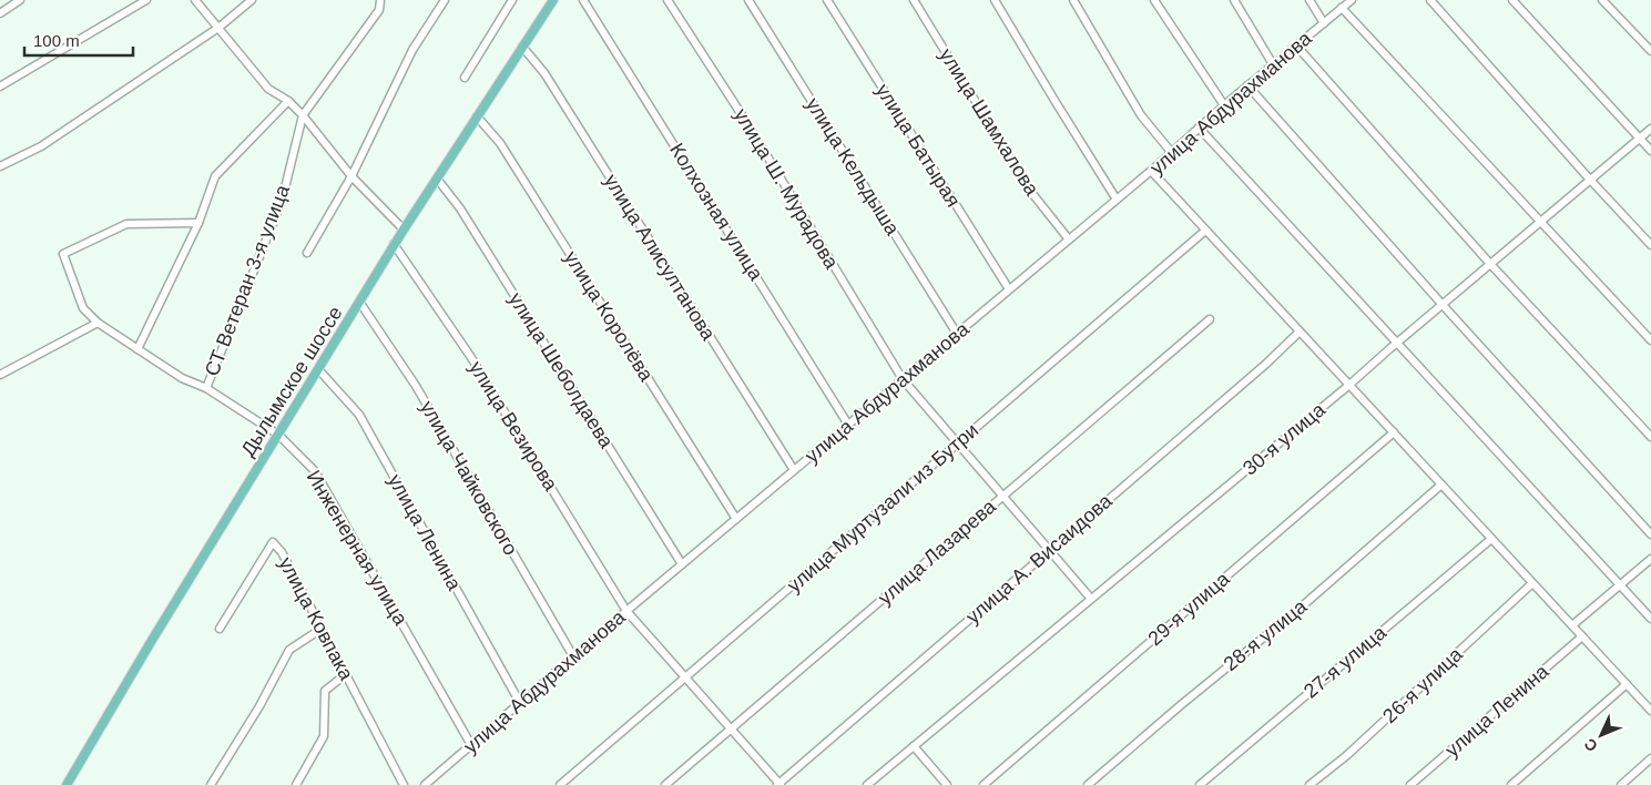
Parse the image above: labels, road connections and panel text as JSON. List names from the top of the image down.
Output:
{
  "streets": {
    "main road": ["Дылымское шоссе"],
    "street": [
      "улица Абдурахманова",
      "улица Шамхалова",
      "улица Батырая",
      "улица Кельдыша",
      "улица Ш. Мурадова",
      "Колхозная улица",
      "улица Алисултанова",
      "СТ Ветеран 3-я улица",
      "улица Королёва",
      "улица Шеболдаева",
      "улица Везирова",
      "30-я улица",
      "улица Чайковского",
      "улица Муртузали из Бутри",
      "улица Ленина",
      "Инженерная улица",
      "улица Лазарева",
      "улица А. Висаидова",
      "29-я улица",
      "улица Ковпака",
      "28-я улица",
      "27-я улица",
      "26-я улица"
    ]
  },
  "crossings": [
    ["улица Абдурахманова", "улица Шамхалова"],
    ["улица Абдурахманова", "улица Батырая"],
    ["улица Абдурахманова", "улица Кельдыша"],
    ["улица Абдурахманова", "улица Ш. Мурадова"],
    ["улица Абдурахманова", "Колхозная улица"],
    ["улица Абдурахманова", "улица Алисултанова"],
    ["улица Абдурахманова", "улица Королёва"],
    ["улица Абдурахманова", "улица Шеболдаева"],
    ["улица Абдурахманова", "улица Везирова"],
    ["улица Абдурахманова", "улица Чайковского"],
    ["улица Абдурахманова", "улица Ленина"],
    ["улица Абдурахманова", "Инженерная улица"],
    ["улица Ш. Мурадова", "30-я улица"],
    ["улица Ш. Мурадова", "улица Муртузали из Бутри"],
    ["улица Ш. Мурадова", "улица Лазарева"],
    ["улица Ш. Мурадова", "улица А. Висаидова"],
    ["улица Алисултанова", "Дылымское шоссе"],
    ["СТ Ветеран 3-я улица", "Инженерная улица"],
    ["улица Королёва", "Дылымское шоссе"],
    ["улица Шеболдаева", "Дылымское шоссе"],
    ["Дылымское шоссе", "улица Везирова"],
    ["Дылымское шоссе", "улица Чайковского"],
    ["Дылымское шоссе", "улица Ленина"],
    ["Дылымское шоссе", "Инженерная улица"],
    ["улица Везирова", "улица Муртузали из Бутри"],
    ["улица Везирова", "улица Лазарева"],
    ["улица Везирова", "улица А. Висаидова"]
  ],
  "scale_bar": "100 m",
  "north": "bottom left"
}
